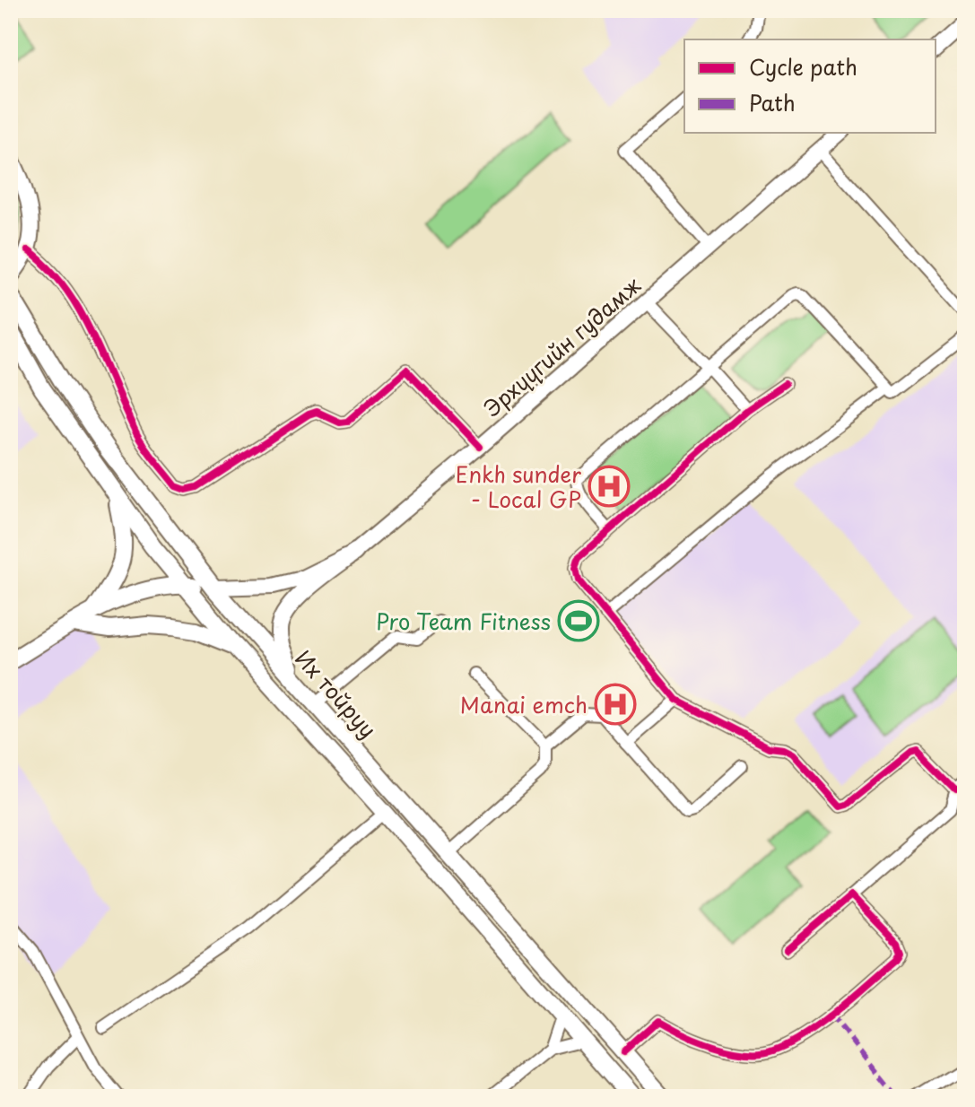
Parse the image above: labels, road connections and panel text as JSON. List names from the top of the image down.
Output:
{
  "streets": {
    "main road": ["Эрхүүгийн гудамж", "Их тойруу"]
  },
  "crossings": [
    ["Эрхүүгийн гудамж", "Их тойруу"]
  ],
  "places": {
    "hospital": ["Enkh sunder - Local GP", "Manai emch"],
    "sports": ["Pro Team Fitness"]
  },
  "legend": ["Cycle path", "Path"]
}
